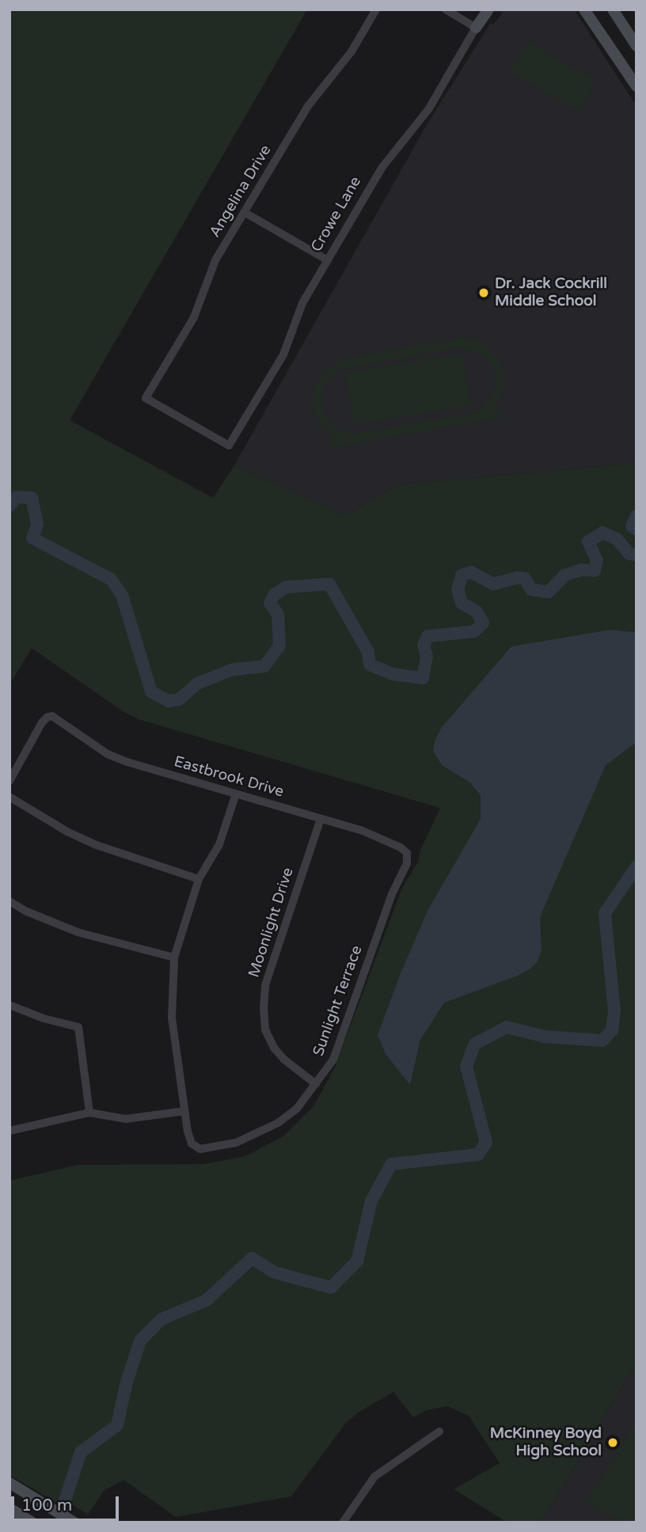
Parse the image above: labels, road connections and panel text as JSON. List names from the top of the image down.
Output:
{
  "streets": {
    "main road": ["Crowe Lane"],
    "street": [
      "Angelina Drive",
      "Eastbrook Drive",
      "Moonlight Drive",
      "Sunlight Terrace"
    ]
  },
  "crossings": [
    ["Angelina Drive", "Crowe Lane"],
    ["Eastbrook Drive", "Moonlight Drive"],
    ["Eastbrook Drive", "Sunlight Terrace"],
    ["Moonlight Drive", "Sunlight Terrace"]
  ],
  "places": ["Dr. Jack Cockrill Middle School", "McKinney Boyd High School"],
  "scale_bar": "100 m"
}
